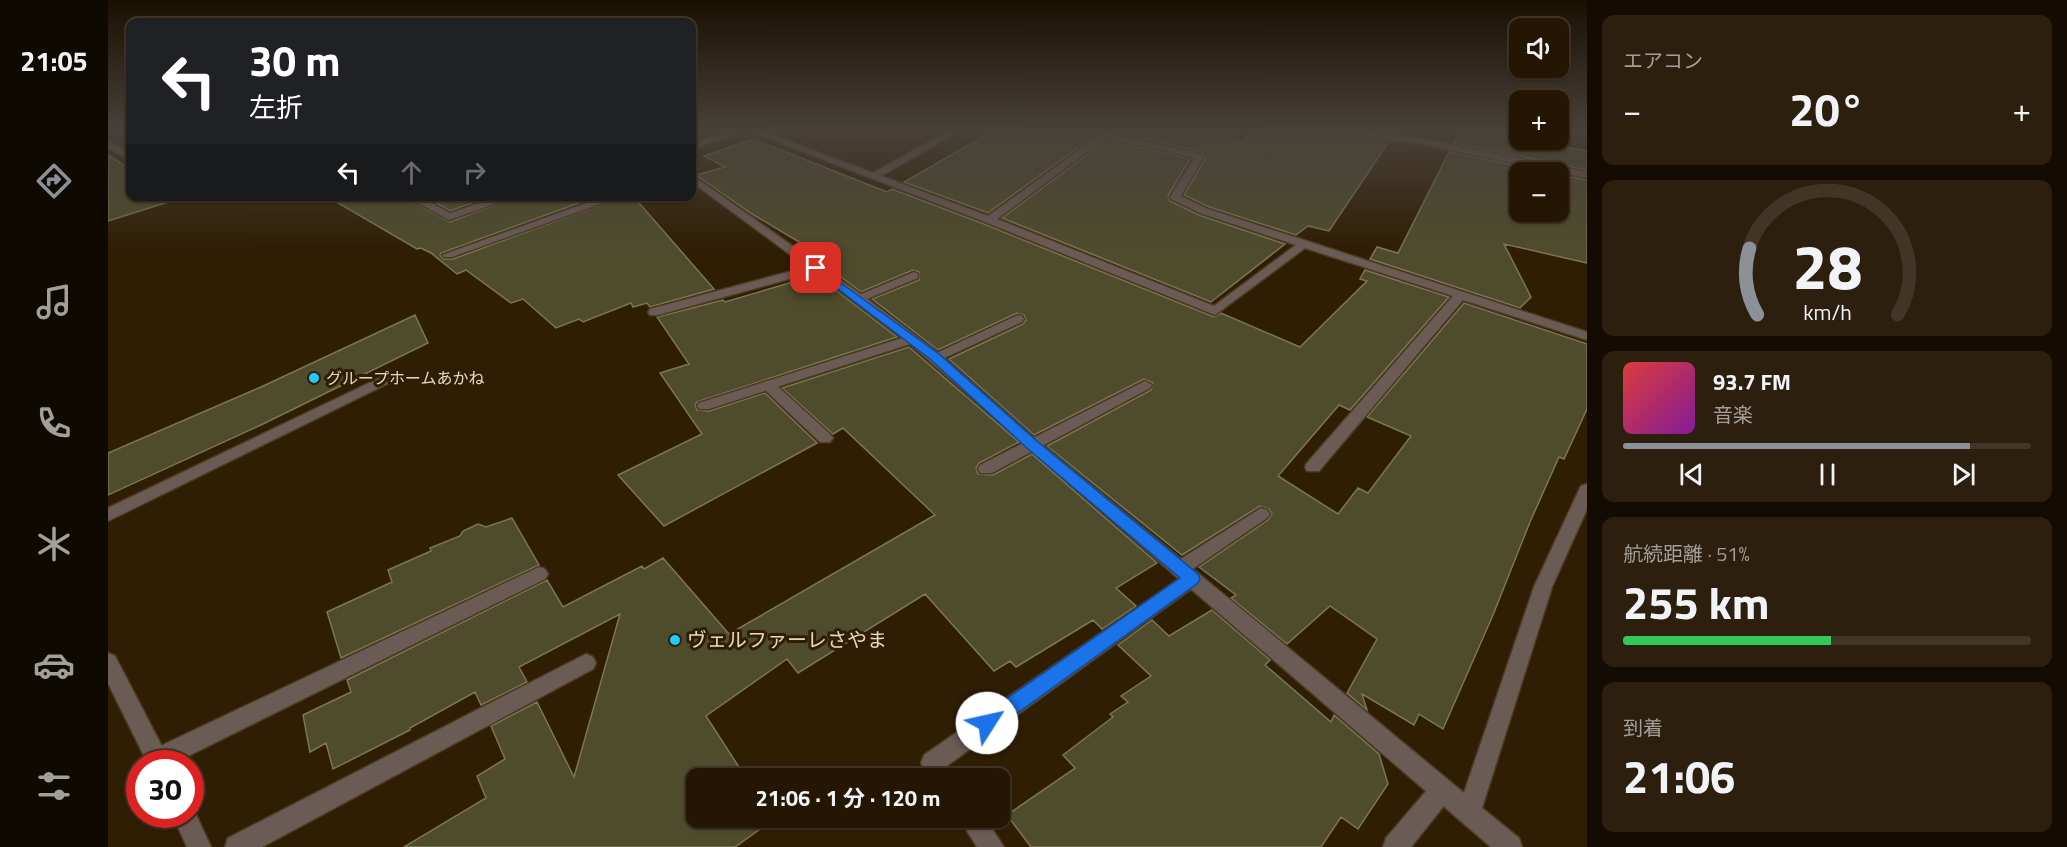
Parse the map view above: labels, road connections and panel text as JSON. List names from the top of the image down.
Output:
{
  "places": ["グループホームあかね", "ヴェルファーレさやま"],
  "page": {
    "tabs": "21:05",
    "tile": [
      "エアコン",
      ["航続距離 · 51%", "255 km"],
      ["到着", "21:06"]
    ],
    "map_buttons": ["+", "−"],
    "turn": ["30 m", "左折"],
    "heat": ["−", "20°", "+"],
    "song": ["93.7 FM", "音楽"],
    "limit": "30",
    "trip": "21:06 · 1 分 · 120 m",
    "gauge": ["28", "km/h"]
  }
}
